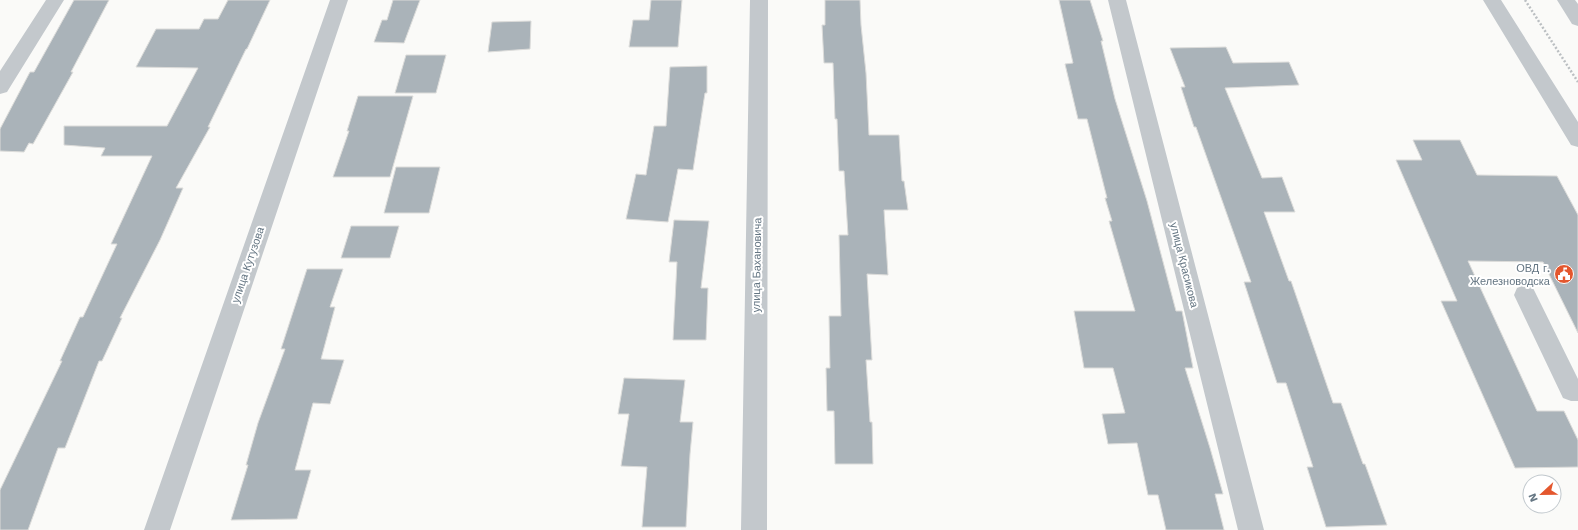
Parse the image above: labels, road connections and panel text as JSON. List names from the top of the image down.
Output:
{
  "streets": {
    "street": ["улица Кутузова", "улица Бахановича", "улица Красикова"]
  },
  "places": {
    "public building": ["ОВД г. Железноводска"]
  },
  "north": "left"
}
